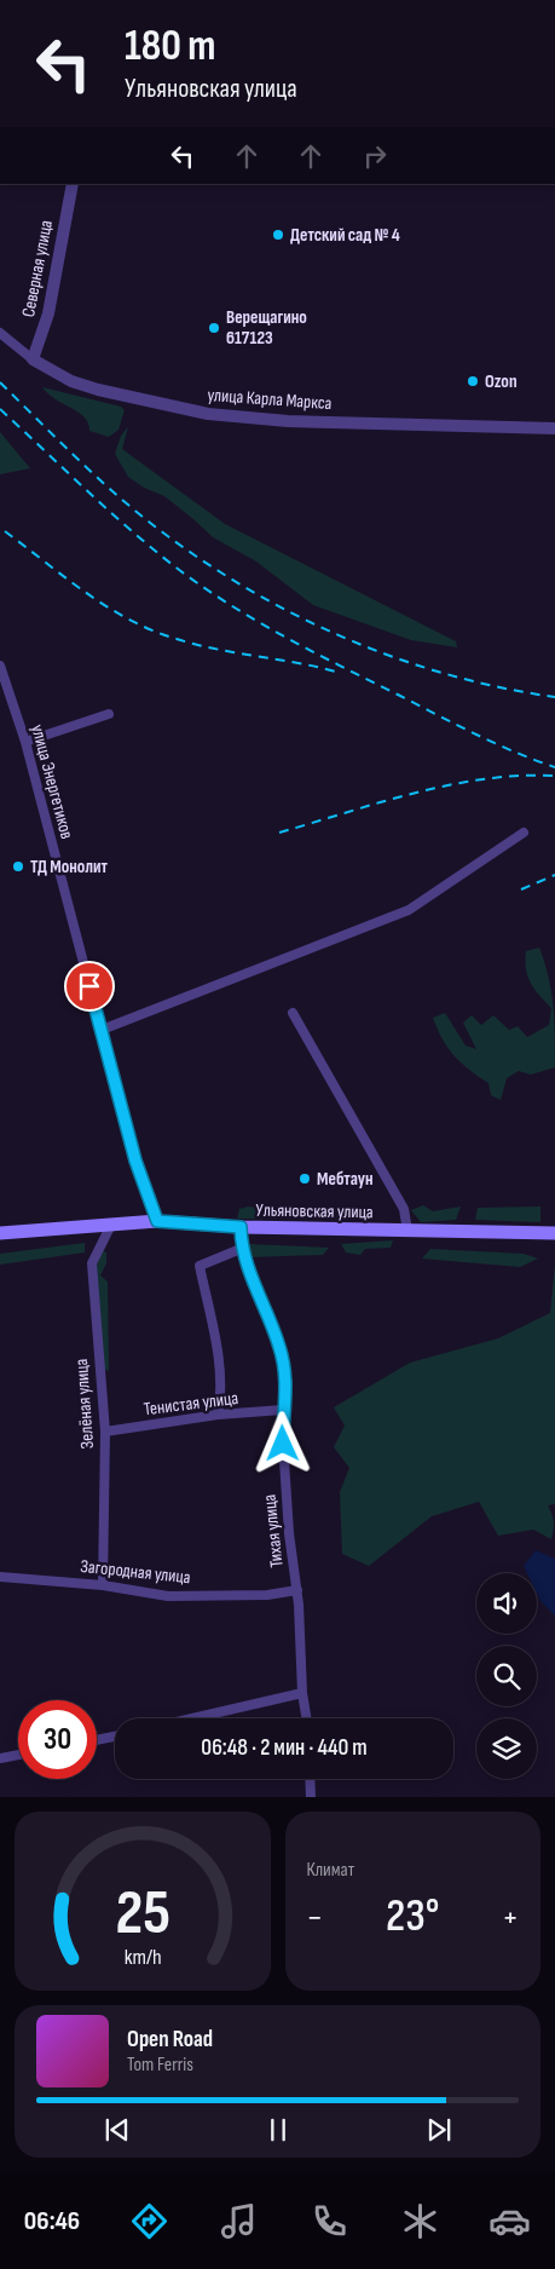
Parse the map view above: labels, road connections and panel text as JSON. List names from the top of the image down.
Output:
{
  "streets": {
    "main road": ["Ульяновская улица"],
    "street": [
      "Северная улица",
      "улица Карла Маркса",
      "улица Энергетиков",
      "Зелёная улица",
      "Тенистая улица",
      "Тихая улица",
      "Загородная улица"
    ]
  },
  "crossings": [
    ["Северная улица", "улица Карла Маркса"],
    ["улица Энергетиков", "Ульяновская улица"],
    ["Ульяновская улица", "Зелёная улица"],
    ["Ульяновская улица", "Тихая улица"],
    ["Зелёная улица", "Тенистая улица"],
    ["Зелёная улица", "Загородная улица"],
    ["Тенистая улица", "Тихая улица"],
    ["Тихая улица", "Загородная улица"]
  ],
  "places": [
    "Детский сад № 4",
    "Верещагино 617123",
    "Ozon",
    "ТД Монолит",
    "Мебтаун"
  ],
  "page": {
    "turn": ["180 m", "Ульяновская улица"],
    "limit": "30",
    "trip": "06:48 · 2 мин · 440 m",
    "tile": "Климат",
    "heat": ["−", "23°", "+"],
    "song": ["Open Road", "Tom Ferris"],
    "tabs": "06:46",
    "gauge": ["25", "km/h"]
  }
}
